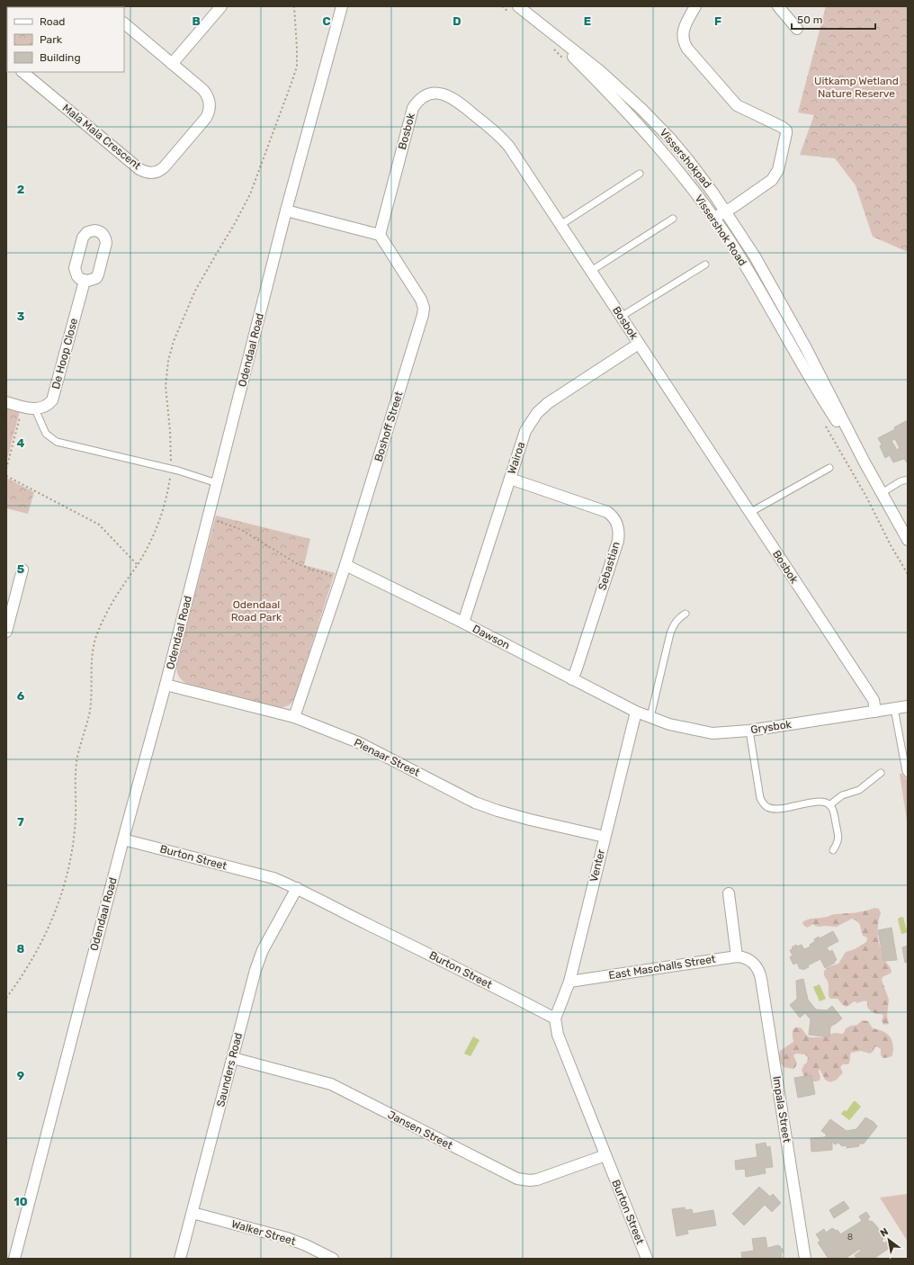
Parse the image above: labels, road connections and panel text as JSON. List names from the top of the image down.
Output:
{
  "streets": {
    "street": [
      "Bosbok",
      "Mala Mala Crescent",
      "Vissershokpad",
      "Vissershok Road",
      "Odendaal Road",
      "De Hoop Close",
      "Boshoff Street",
      "Wairoa",
      "Sebastian",
      "Dawson",
      "Grysbok",
      "Pienaar Street",
      "Burton Street",
      "Venter",
      "East Maschalls Street",
      "Saunders Road",
      "Impala Street",
      "Jansen Street",
      "Walker Street"
    ]
  },
  "crossings": [
    ["Bosbok", "Boshoff Street"],
    ["Bosbok", "Wairoa"],
    ["Bosbok", "Grysbok"],
    ["Vissershokpad", "Vissershok Road"],
    ["Odendaal Road", "Pienaar Street"],
    ["Odendaal Road", "Burton Street"],
    ["Boshoff Street", "Dawson"],
    ["Boshoff Street", "Pienaar Street"],
    ["Wairoa", "Sebastian"],
    ["Wairoa", "Dawson"],
    ["Sebastian", "Dawson"],
    ["Dawson", "Grysbok"],
    ["Dawson", "Venter"],
    ["Grysbok", "Venter"],
    ["Pienaar Street", "Venter"],
    ["Burton Street", "Venter"],
    ["Burton Street", "Saunders Road"],
    ["Burton Street", "Jansen Street"],
    ["Venter", "East Maschalls Street"],
    ["East Maschalls Street", "Impala Street"],
    ["Saunders Road", "Jansen Street"],
    ["Saunders Road", "Walker Street"]
  ],
  "parks": ["Uitkamp Wetland Nature Reserve", "Odendaal Road Park"],
  "house_numbers": ["8"],
  "legend": ["Road", "Park", "Building"],
  "scale_bar": "50 m",
  "north": "top left",
  "grid": {
    "columns": [
      "B",
      "C",
      "D",
      "E",
      "F"
    ],
    "rows": [
      "2",
      "3",
      "4",
      "5",
      "6",
      "7",
      "8",
      "9",
      "10"
    ]
  }
}
